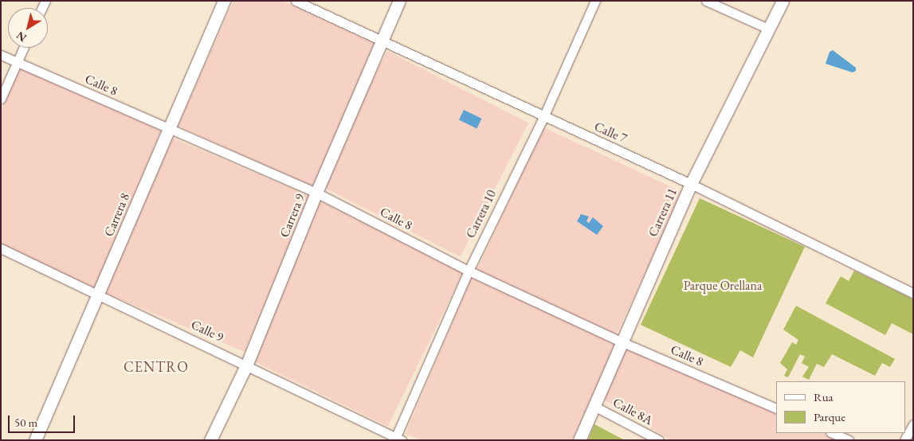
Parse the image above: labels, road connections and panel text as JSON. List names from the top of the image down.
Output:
{
  "streets": {
    "street": [
      "Calle 8",
      "Calle 7",
      "Carrera 11",
      "Carrera 10",
      "Carrera 8",
      "Carrera 9",
      "Calle 9",
      "Calle 8A"
    ]
  },
  "crossings": [
    ["Calle 8", "Carrera 11"],
    ["Calle 8", "Carrera 10"],
    ["Calle 8", "Carrera 8"],
    ["Calle 8", "Carrera 9"],
    ["Calle 7", "Carrera 11"],
    ["Calle 7", "Carrera 10"],
    ["Calle 7", "Carrera 9"],
    ["Carrera 11", "Calle 8A"],
    ["Carrera 10", "Calle 9"],
    ["Carrera 8", "Calle 9"],
    ["Carrera 9", "Calle 9"]
  ],
  "districts": ["CENTRO"],
  "parks": ["Parque Orellana"],
  "legend": ["Rua", "Parque"],
  "scale_bar": "50 m",
  "north": "bottom left"
}
